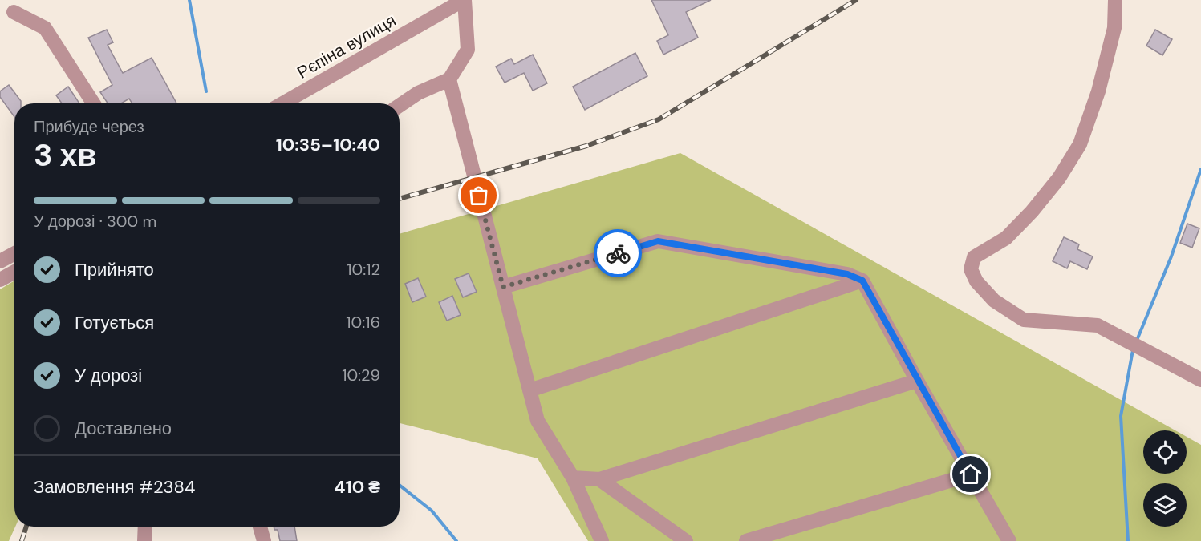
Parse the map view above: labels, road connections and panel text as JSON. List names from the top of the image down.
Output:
{
  "streets": {
    "street": ["Рєпіна вулиця"]
  },
  "page": {
    "heading": ["3 хв", "Прибуде через", "10:35–10:40"],
    "panel": ["Замовлення #2384", "410 ₴"],
    "bar": "У дорозі · 300 m",
    "list": [
      ["Прийнято", "10:12"],
      ["Готується", "10:16"],
      ["У дорозі", "10:29"],
      "Доставлено"
    ]
  }
}
